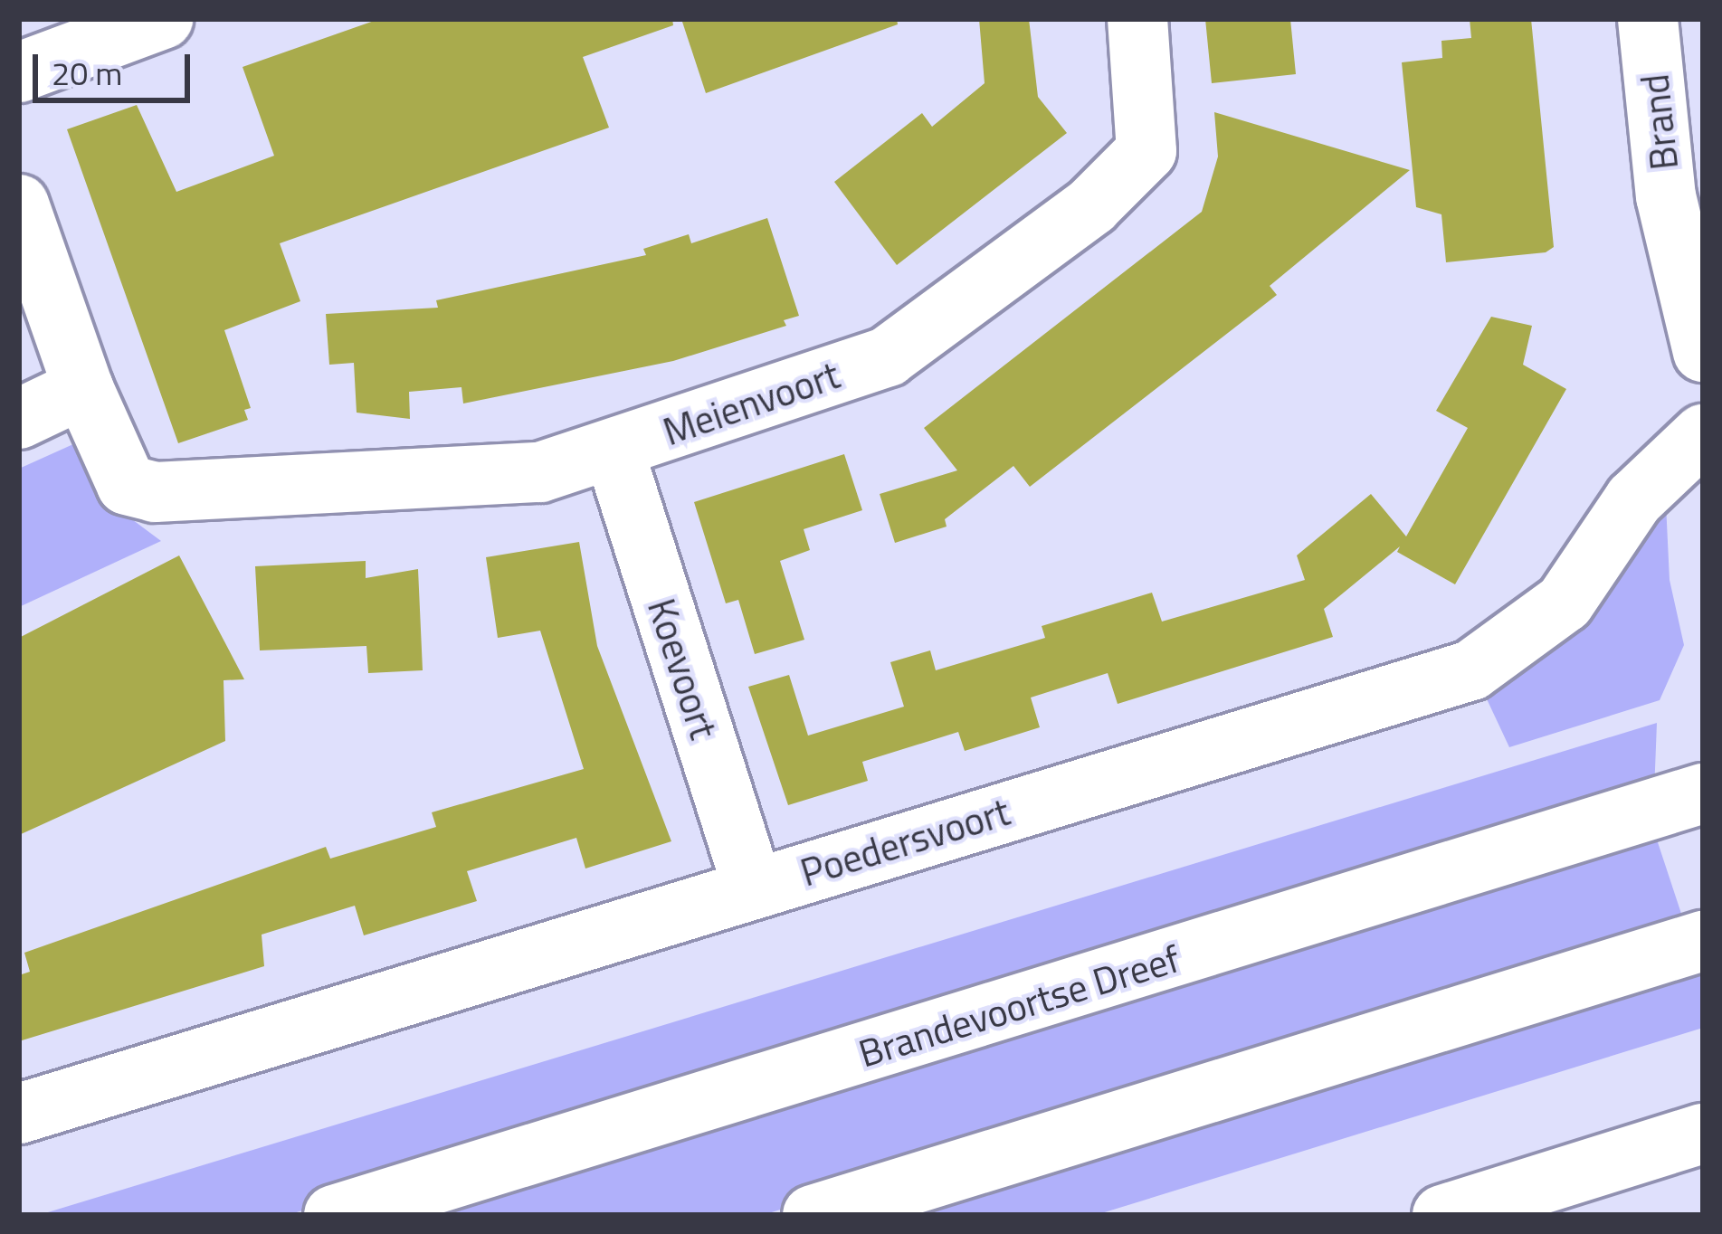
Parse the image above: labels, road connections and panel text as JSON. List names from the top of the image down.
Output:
{
  "streets": {
    "street": [
      "Brand",
      "Meienvoort",
      "Koevoort",
      "Poedersvoort",
      "Brandevoortse Dreef"
    ]
  },
  "crossings": [
    ["Meienvoort", "Koevoort"],
    ["Koevoort", "Poedersvoort"]
  ],
  "scale_bar": "20 m"
}
